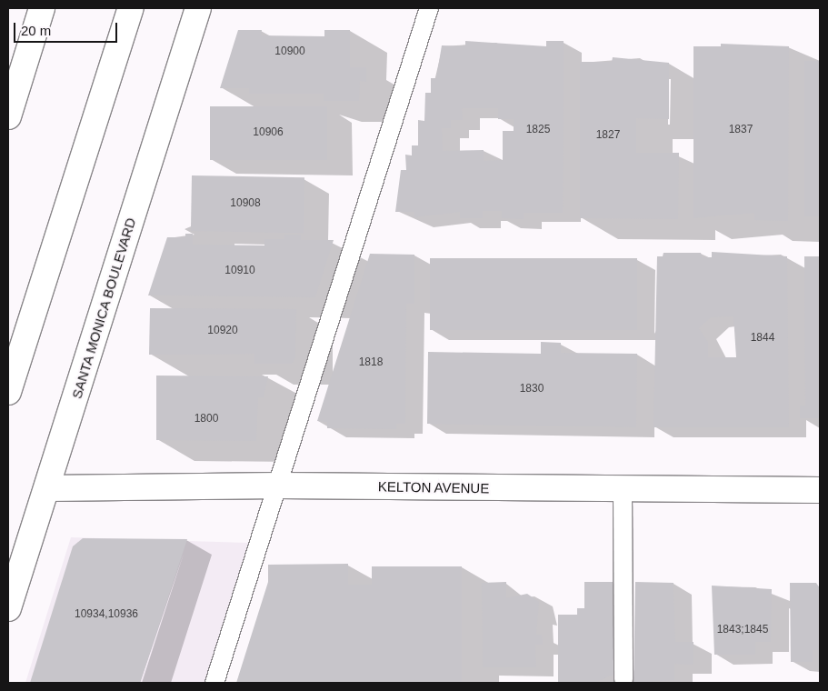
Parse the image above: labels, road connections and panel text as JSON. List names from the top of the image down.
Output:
{
  "streets": {
    "street": ["SANTA MONICA BOULEVARD", "KELTON AVENUE"]
  },
  "crossings": [
    ["SANTA MONICA BOULEVARD", "KELTON AVENUE"]
  ],
  "house_numbers": [
    "10900",
    "1825",
    "1837",
    "10906",
    "1827",
    "10908",
    "10910",
    "10920",
    "1844",
    "1818",
    "1830",
    "1800",
    "10934,10936",
    "1843;1845"
  ],
  "scale_bar": "20 m"
}
